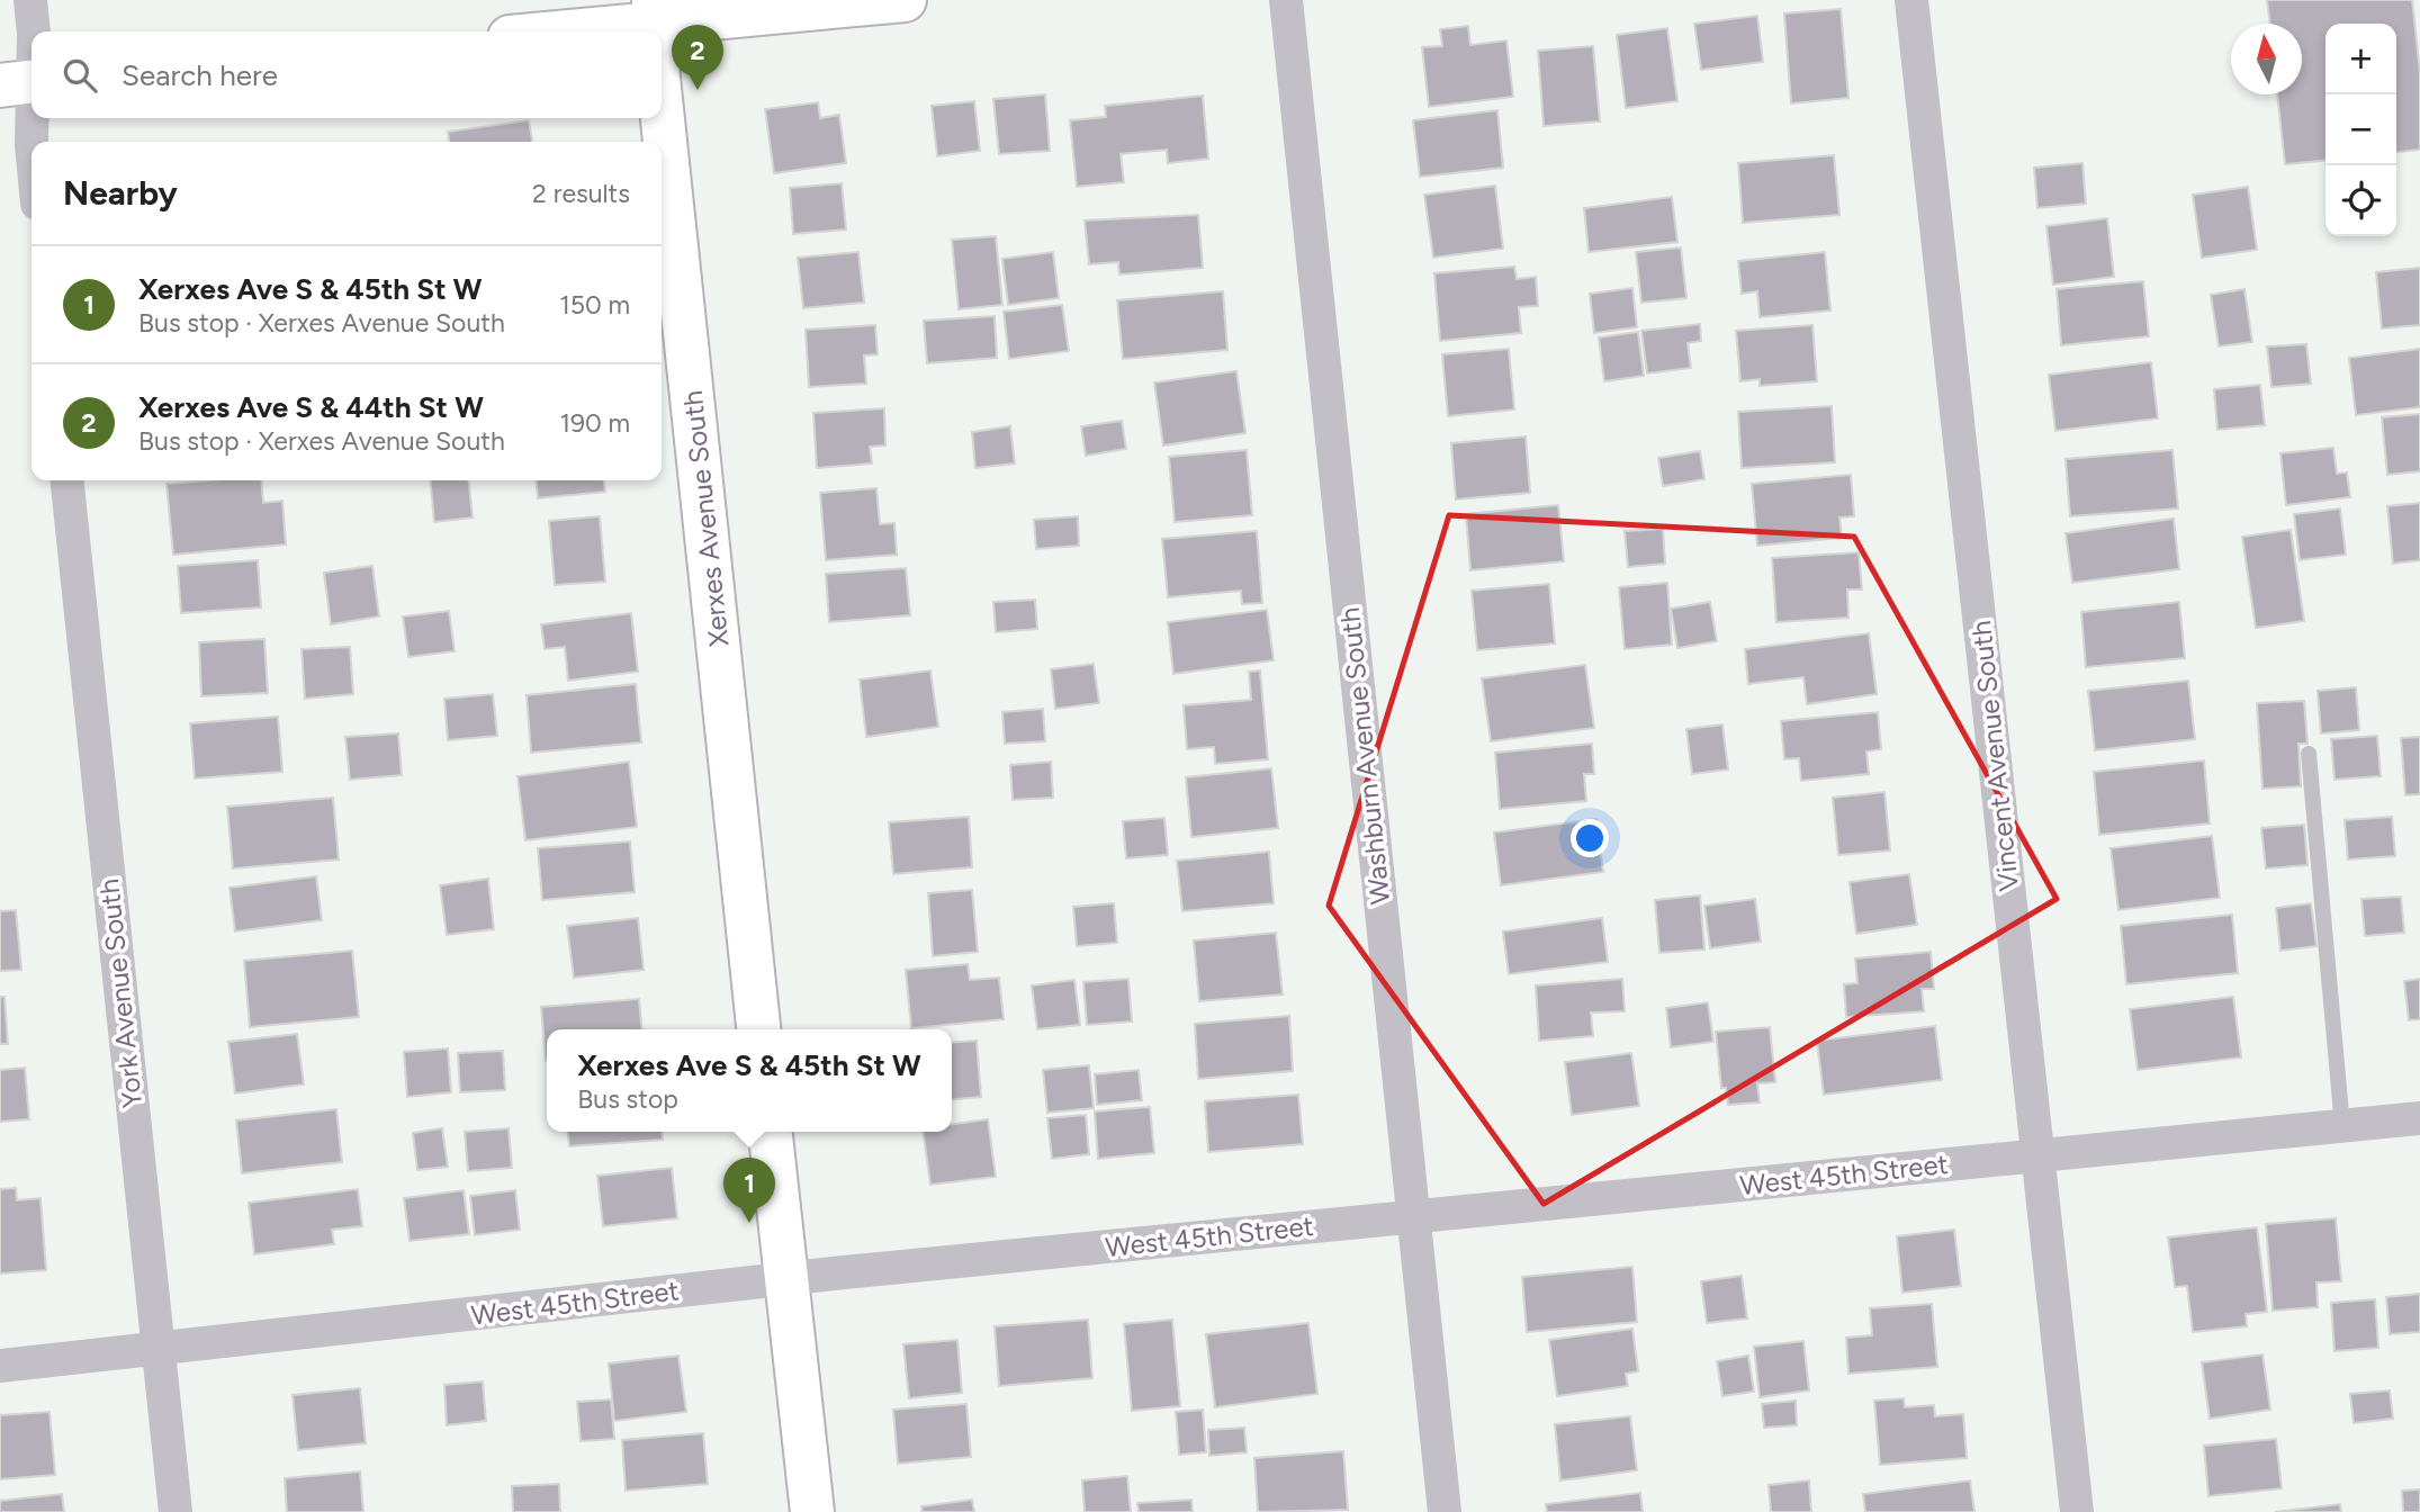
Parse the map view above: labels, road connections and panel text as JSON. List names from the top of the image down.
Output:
{
  "streets": {
    "street": [
      "Xerxes Avenue South",
      "Washburn Avenue South",
      "Vincent Avenue South",
      "York Avenue South",
      "West 45th Street"
    ]
  },
  "crossings": [
    ["Washburn Avenue South", "West 45th Street"],
    ["Vincent Avenue South", "West 45th Street"],
    ["York Avenue South", "West 45th Street"]
  ],
  "north": "top",
  "page": {
    "map_buttons": ["+", "−"],
    "pins": ["2", "1"],
    "search": "Search here",
    "heading": ["Nearby", "2 results"],
    "list": [
      {
        "mark": "1",
        "name": "Xerxes Ave S & 45th St W",
        "note": "Bus stop · Xerxes Avenue South",
        "value": "150 m"
      },
      {
        "mark": "2",
        "name": "Xerxes Ave S & 44th St W",
        "note": "Bus stop · Xerxes Avenue South",
        "value": "190 m"
      }
    ],
    "popup": ["Xerxes Ave S & 45th St W", "Bus stop"]
  }
}
